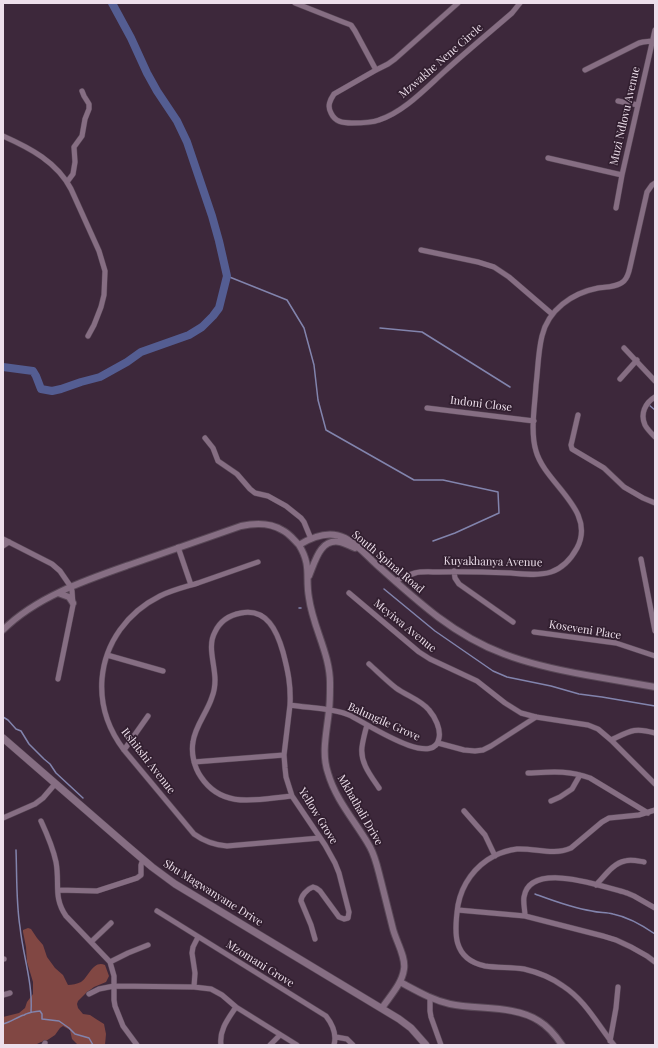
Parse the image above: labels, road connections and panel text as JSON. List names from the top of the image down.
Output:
{
  "streets": {
    "main road": ["Sbu Magwanyane Drive"],
    "street": [
      "Mzwakhe Nene Circle",
      "Muzi Ndlovu Avenue",
      "Indoni Close",
      "South Spinal Road",
      "Kuyakhanya Avenue",
      "Meyiwa Avenue",
      "Koseveni Place",
      "Balungile Grove",
      "Itshitshi Avenue",
      "Mkhathali Drive",
      "Yellow Grove",
      "Mzomani Grove"
    ]
  },
  "crossings": [
    ["Indoni Close", "Kuyakhanya Avenue"],
    ["South Spinal Road", "Kuyakhanya Avenue"],
    ["South Spinal Road", "Mkhathali Drive"],
    ["Balungile Grove", "Mkhathali Drive"],
    ["Itshitshi Avenue", "Yellow Grove"],
    ["Mkhathali Drive", "Sbu Magwanyane Drive"]
  ]
}
